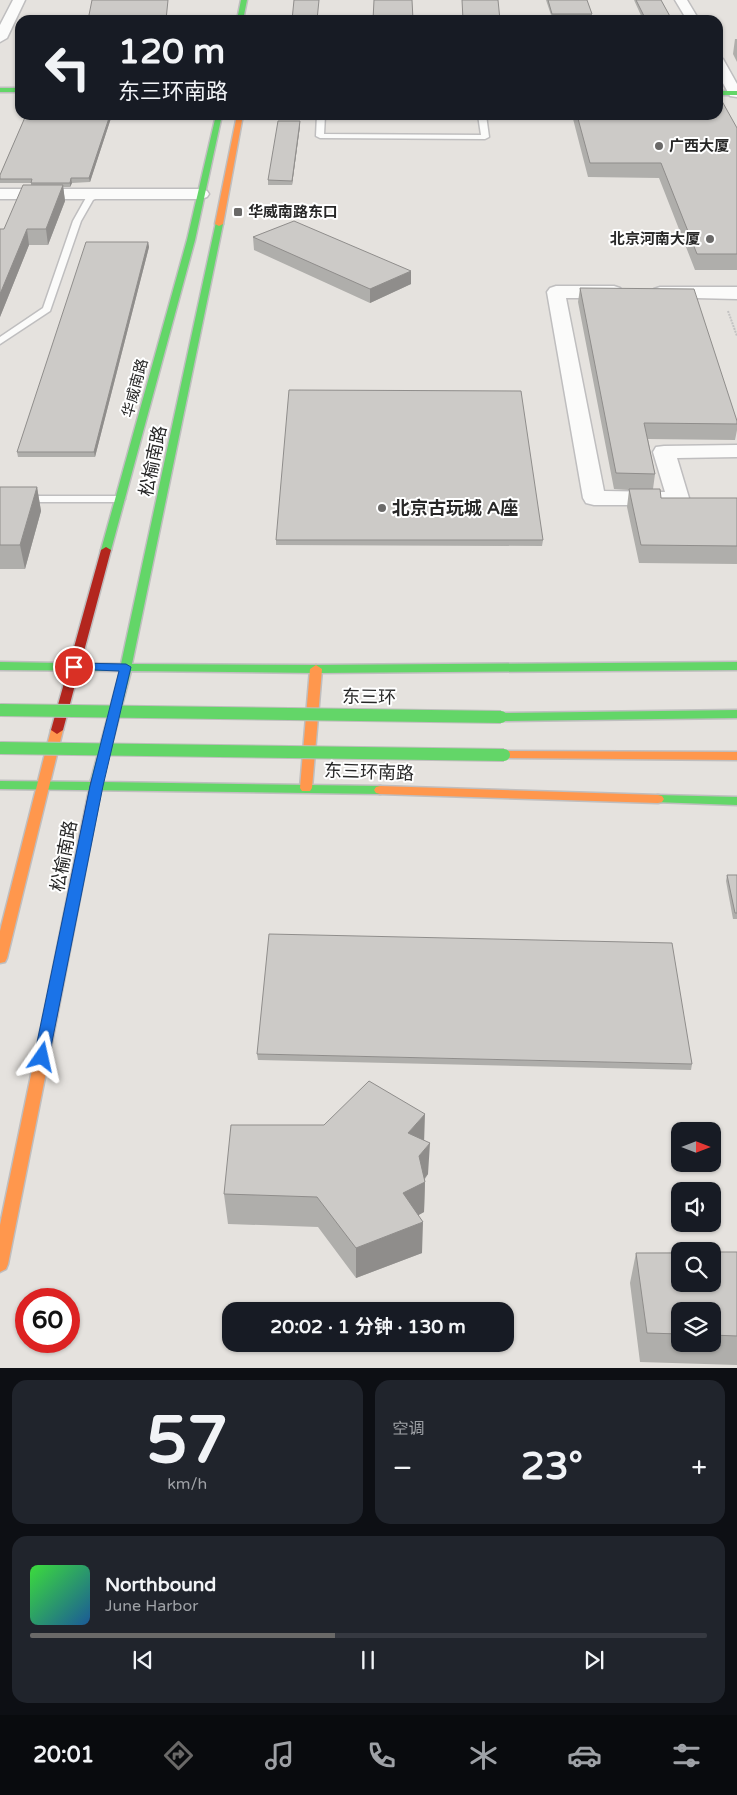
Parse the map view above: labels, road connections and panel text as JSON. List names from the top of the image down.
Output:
{
  "streets": {
    "main road": [
      "华威南路",
      "松榆南路",
      "东三环",
      "东三环南路"
    ]
  },
  "crossings": [
    ["华威南路", "松榆南路"],
    ["松榆南路", "东三环南路"]
  ],
  "places": {
    "other": ["广西大厦", "北京河南大厦", "北京古玩城 A座"],
    "transit": ["华威南路东口"]
  },
  "north": "right",
  "page": {
    "turn": ["120 m", "东三环南路"],
    "limit": "60",
    "trip": "20:02 · 1 分钟 · 130 m",
    "tile": [
      ["57", "km/h"],
      "空调"
    ],
    "heat": ["−", "23°", "+"],
    "song": ["Northbound", "June Harbor"],
    "tabs": "20:01"
  }
}
